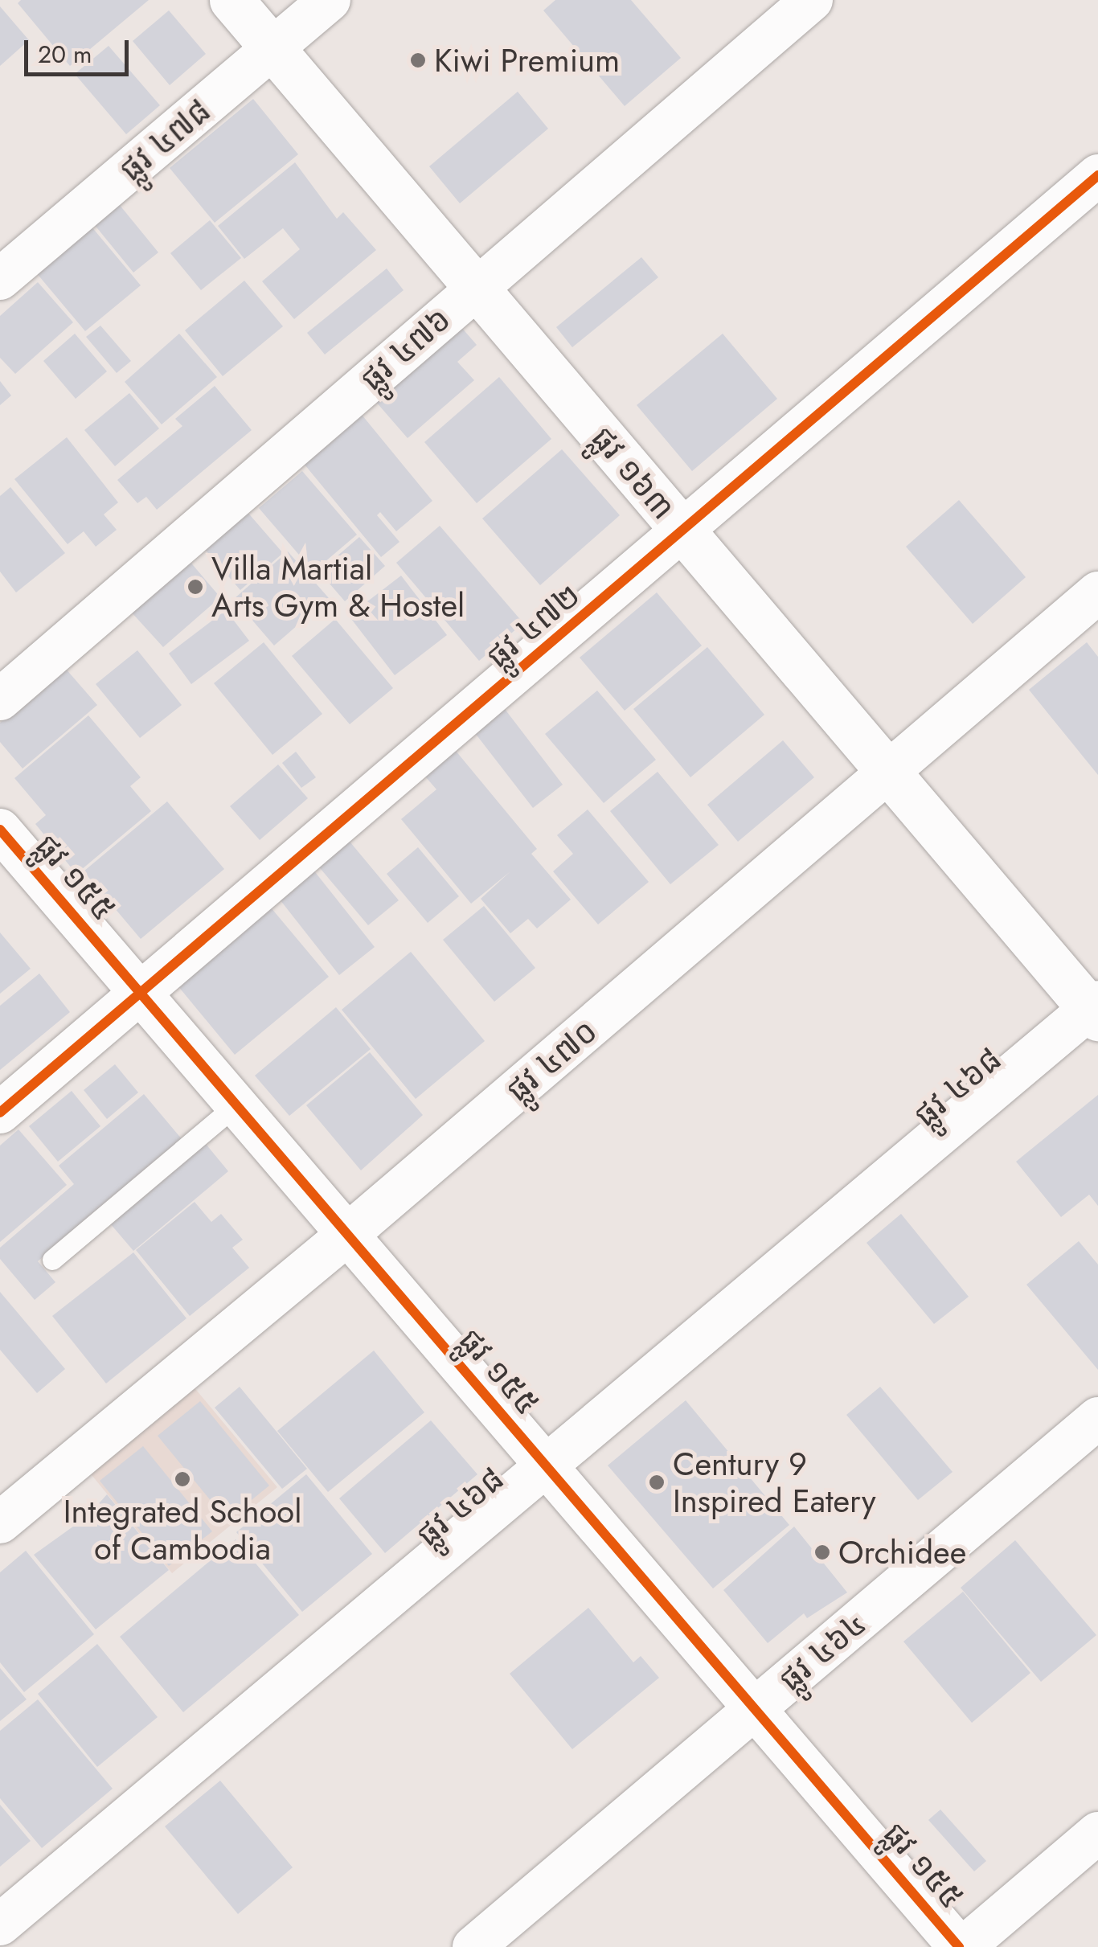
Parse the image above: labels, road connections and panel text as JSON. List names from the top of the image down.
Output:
{
  "streets": {
    "street": [
      "ផ្លូវ ៤៧៨",
      "ផ្លូវ ៤៧៦",
      "ផ្លូវ ១៦៣",
      "ផ្លូវ ៤៧២",
      "ផ្លូវ ១៥៥",
      "ផ្លូវ ៤៧០",
      "ផ្លូវ ៤៦៨",
      "ផ្លូវ ៤៦៤"
    ]
  },
  "crossings": [
    ["ផ្លូវ ៤៧៨", "ផ្លូវ ១៦៣"],
    ["ផ្លូវ ៤៧៦", "ផ្លូវ ១៦៣"],
    ["ផ្លូវ ១៦៣", "ផ្លូវ ៤៧២"],
    ["ផ្លូវ ១៦៣", "ផ្លូវ ៤៧០"],
    ["ផ្លូវ ១៦៣", "ផ្លូវ ៤៦៨"],
    ["ផ្លូវ ៤៧២", "ផ្លូវ ១៥៥"],
    ["ផ្លូវ ១៥៥", "ផ្លូវ ៤៧០"],
    ["ផ្លូវ ១៥៥", "ផ្លូវ ៤៦៨"],
    ["ផ្លូវ ១៥៥", "ផ្លូវ ៤៦៤"]
  ],
  "places": [
    "Kiwi Premium",
    "Villa Martial Arts Gym & Hostel",
    "Integrated School of Cambodia",
    "Century 9 Inspired Eatery",
    "Orchidee"
  ],
  "scale_bar": "20 m"
}
